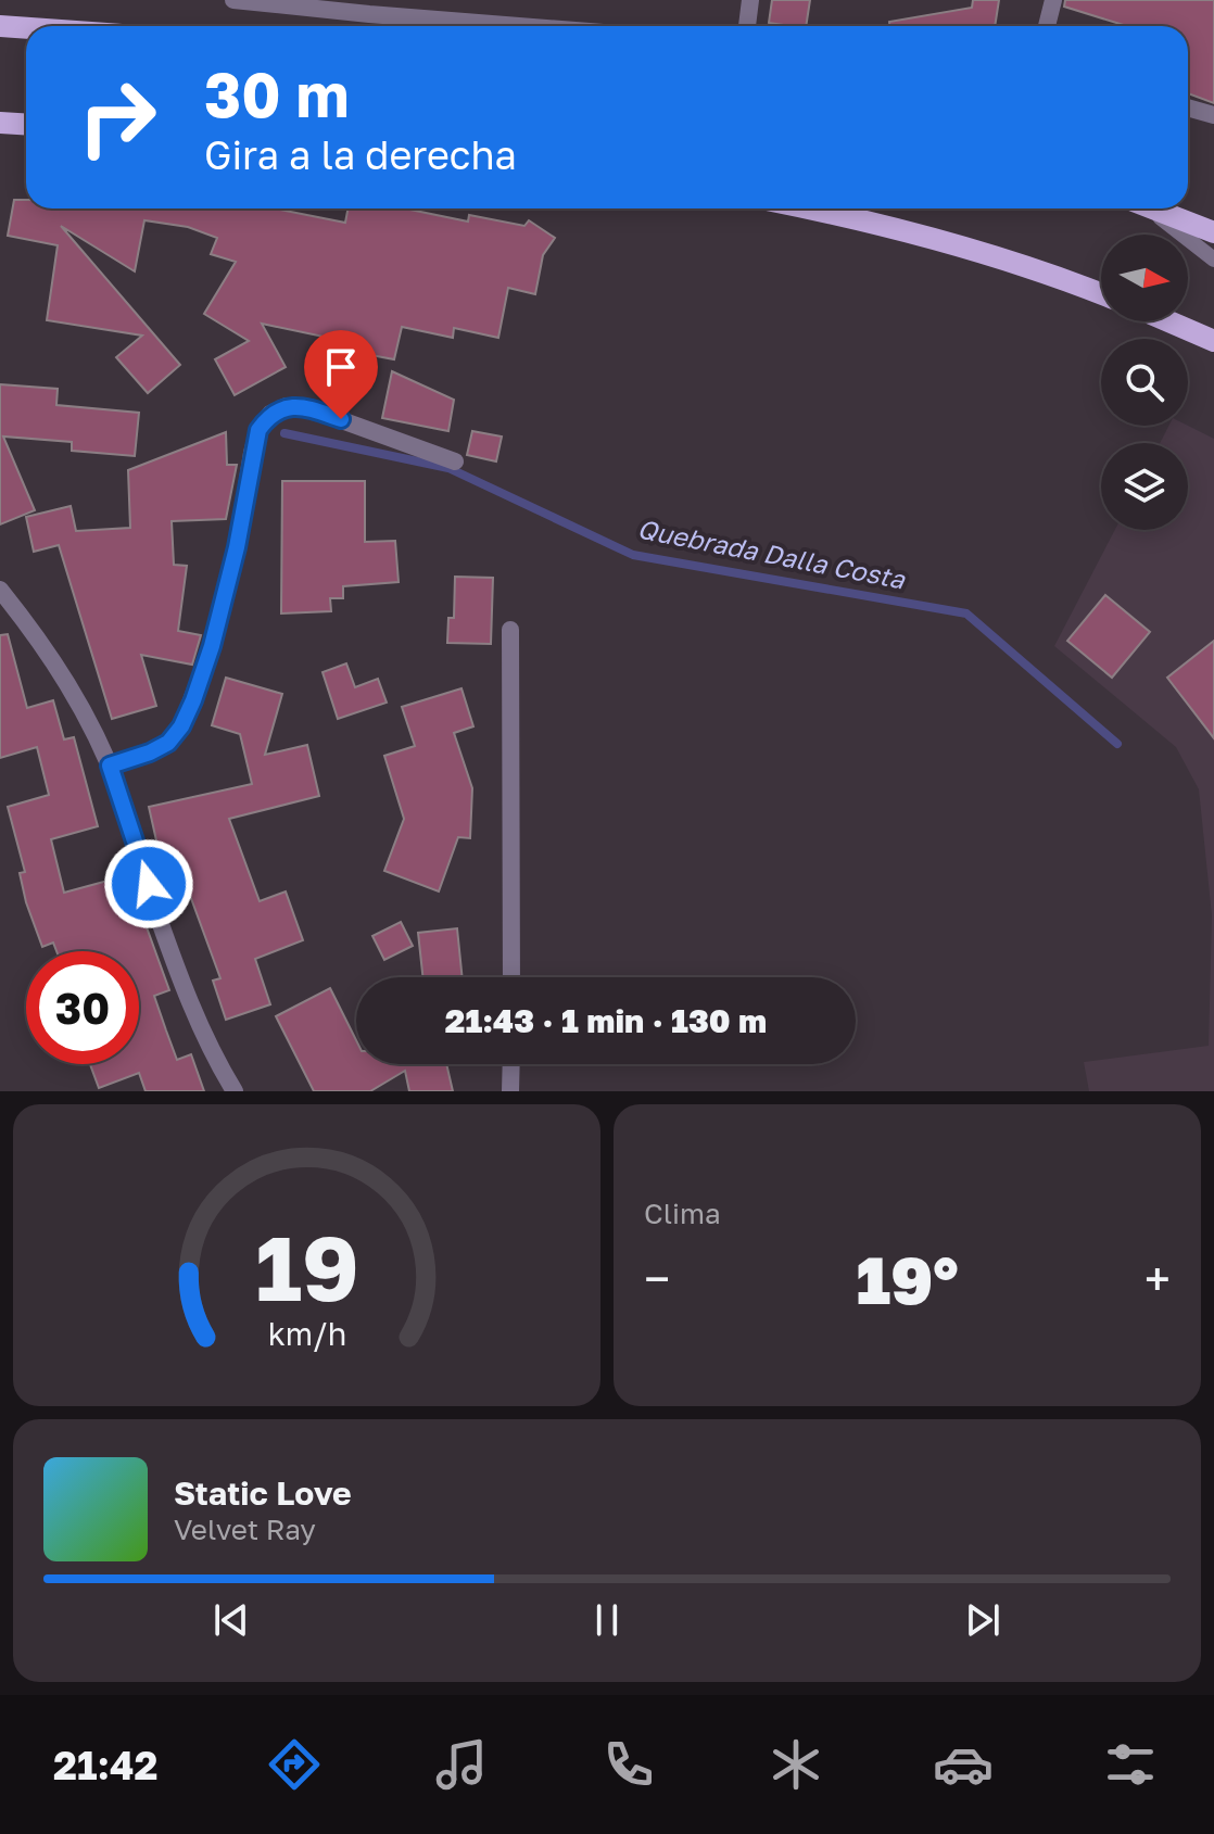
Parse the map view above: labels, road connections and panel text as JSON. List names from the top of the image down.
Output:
{
  "water": ["Quebrada Dalla Costa"],
  "north": "right",
  "page": {
    "turn": ["30 m", "Gira a la derecha"],
    "limit": "30",
    "trip": "21:43 · 1 min · 130 m",
    "tile": "Clima",
    "heat": ["−", "19°", "+"],
    "song": ["Static Love", "Velvet Ray"],
    "tabs": "21:42",
    "gauge": ["19", "km/h"]
  }
}
